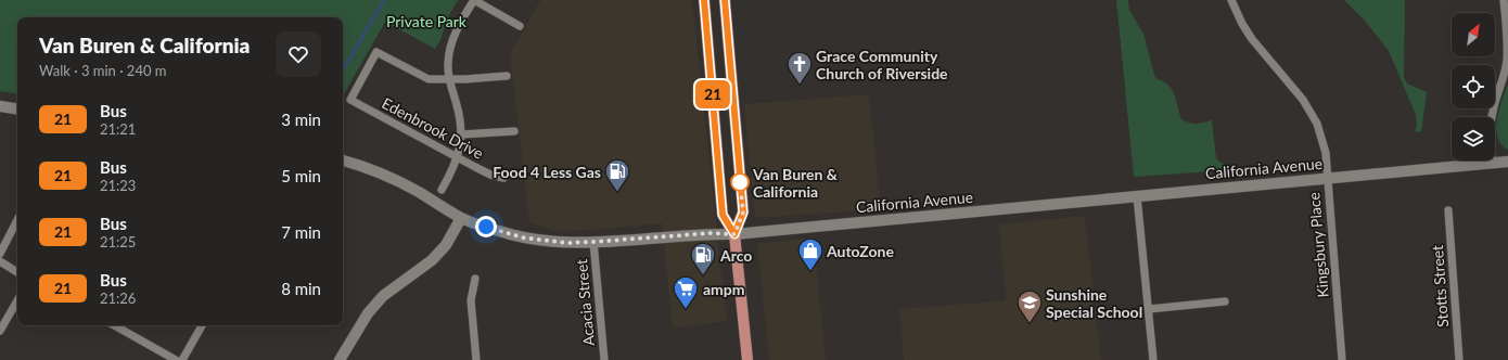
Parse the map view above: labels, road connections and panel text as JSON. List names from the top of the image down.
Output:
{
  "streets": {
    "main road": ["California Avenue"],
    "street": [
      "Edenbrook Drive",
      "Kingsbury Place",
      "Stotts Street",
      "Acacia Street"
    ]
  },
  "crossings": [
    ["California Avenue", "Kingsbury Place"],
    ["California Avenue", "Acacia Street"]
  ],
  "parks": ["Private Park"],
  "places": {
    "church": ["Grace Community Church of Riverside"],
    "other": ["Van Buren & California"],
    "fuel station": ["Food 4 Less Gas", "Arco"],
    "shop": ["AutoZone"],
    "supermarket": ["ampm"],
    "school or university": ["Sunshine Special School"]
  },
  "lines": ["bus line 21"],
  "north": "top right",
  "page": {
    "on_map": "21",
    "heading": ["Van Buren & California", "Walk · 3 min · 240 m"],
    "list": [
      {
        "mark": "21",
        "name": "Bus",
        "note": "21:21",
        "value": "3 min"
      },
      {
        "mark": "21",
        "name": "Bus",
        "note": "21:23",
        "value": "5 min"
      },
      {
        "mark": "21",
        "name": "Bus",
        "note": "21:25",
        "value": "7 min"
      },
      {
        "mark": "21",
        "name": "Bus",
        "note": "21:26",
        "value": "8 min"
      }
    ]
  }
}
